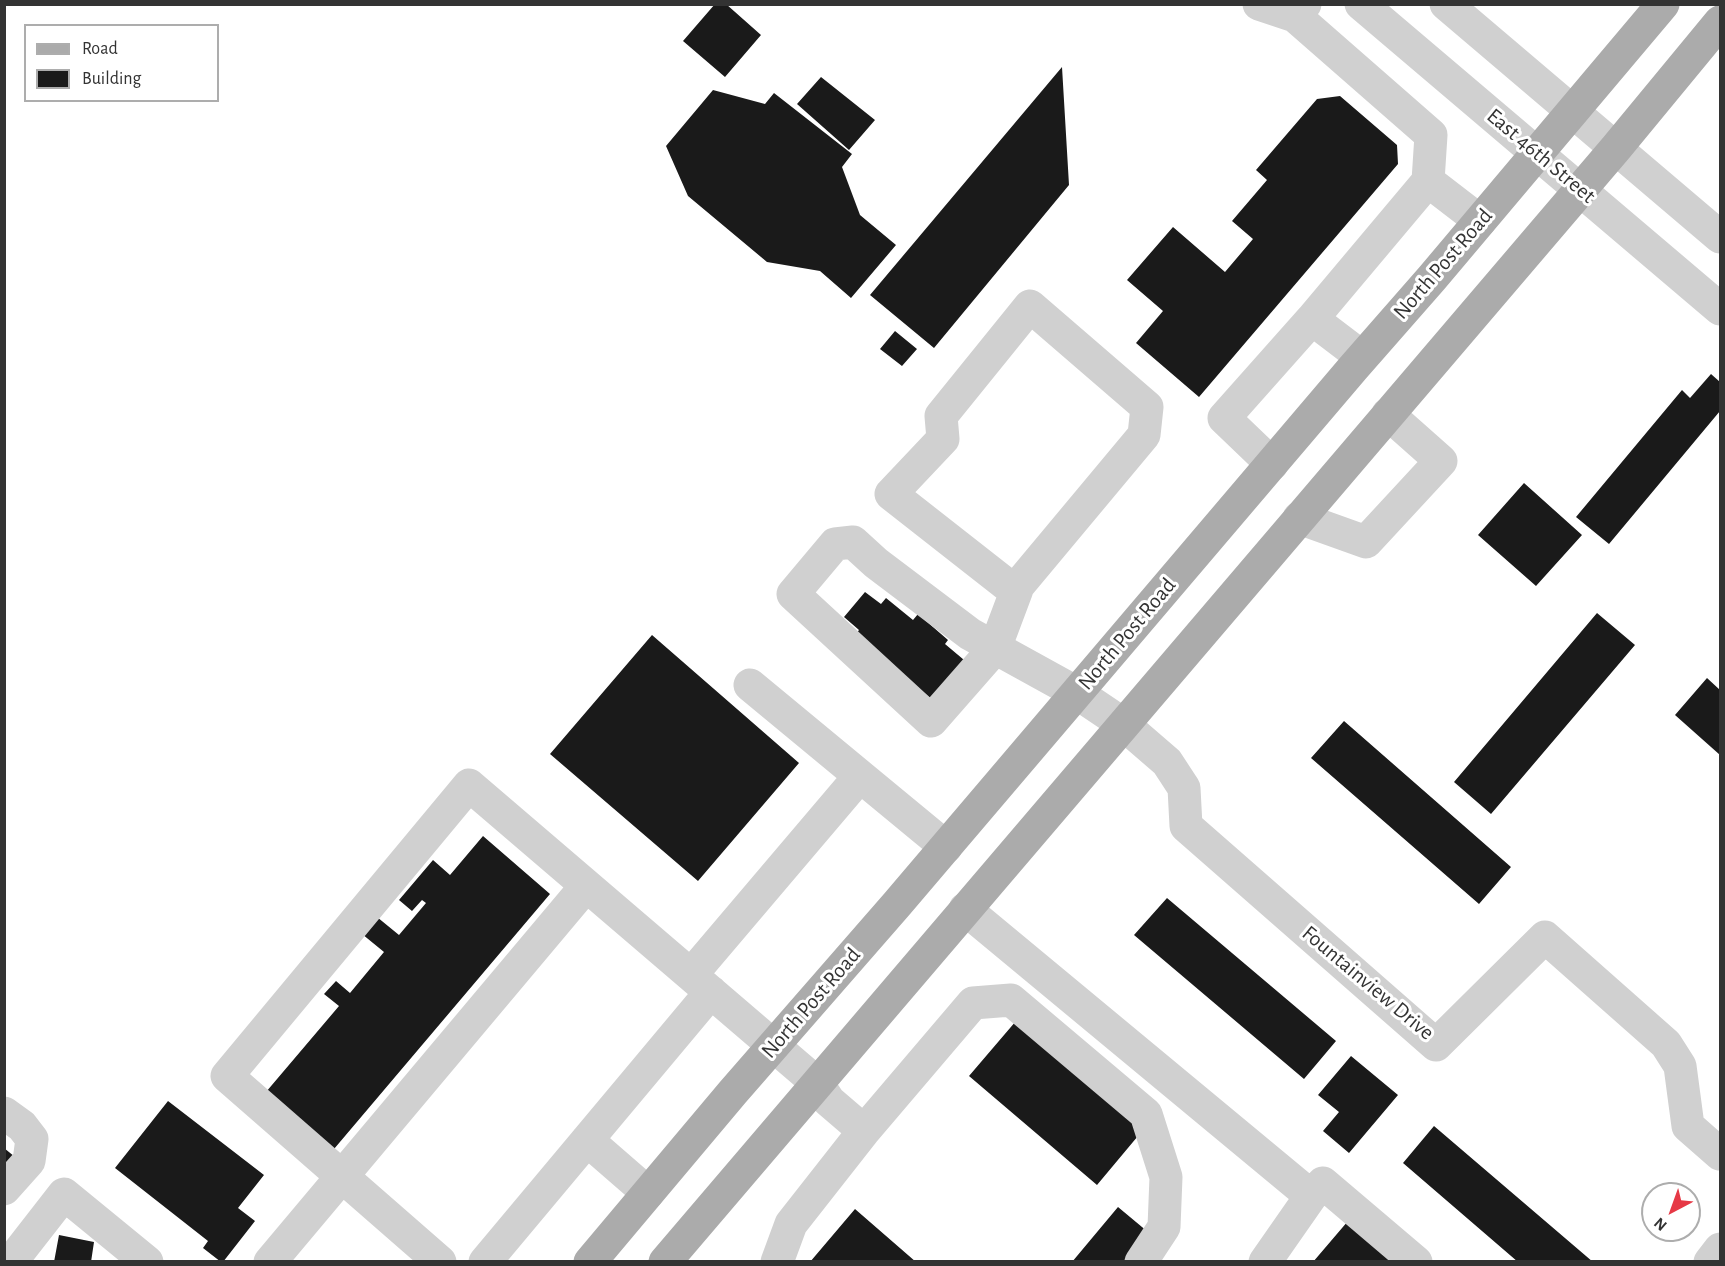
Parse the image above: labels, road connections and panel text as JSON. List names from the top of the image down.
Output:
{
  "streets": {
    "main road": ["North Post Road"],
    "street": ["East 46th Street", "Fountainview Drive"]
  },
  "crossings": [
    ["East 46th Street", "North Post Road"],
    ["North Post Road", "Fountainview Drive"]
  ],
  "legend": ["Road", "Building"],
  "north": "bottom left"
}
